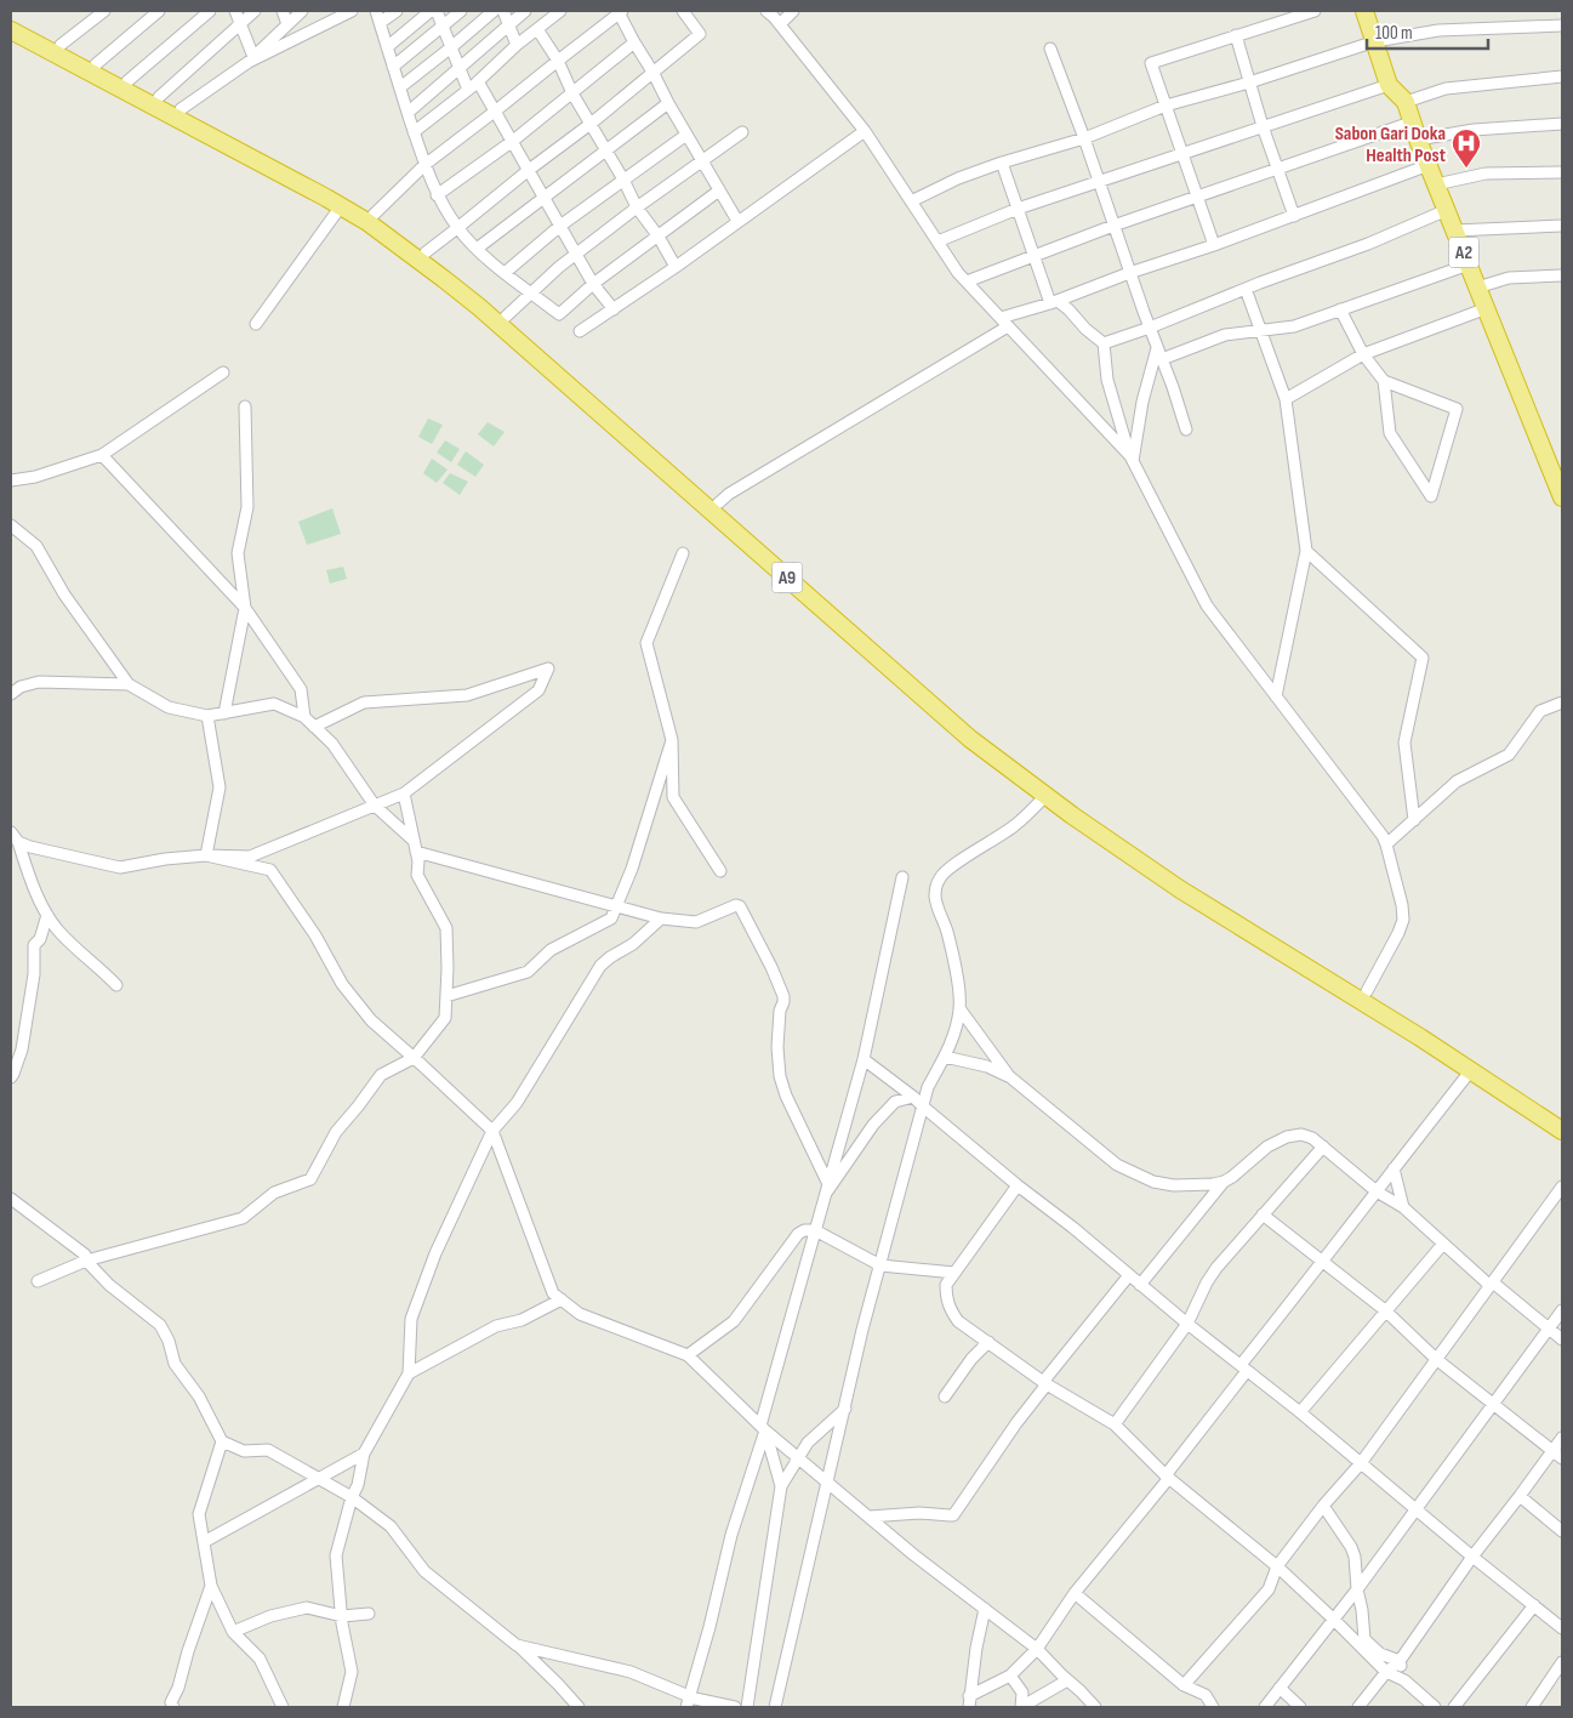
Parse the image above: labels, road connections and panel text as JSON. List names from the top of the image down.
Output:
{
  "streets": {
    "highway": ["A2", "A9"]
  },
  "places": {
    "hospital": ["Sabon Gari Doka Health Post"]
  },
  "scale_bar": "100 m"
}
